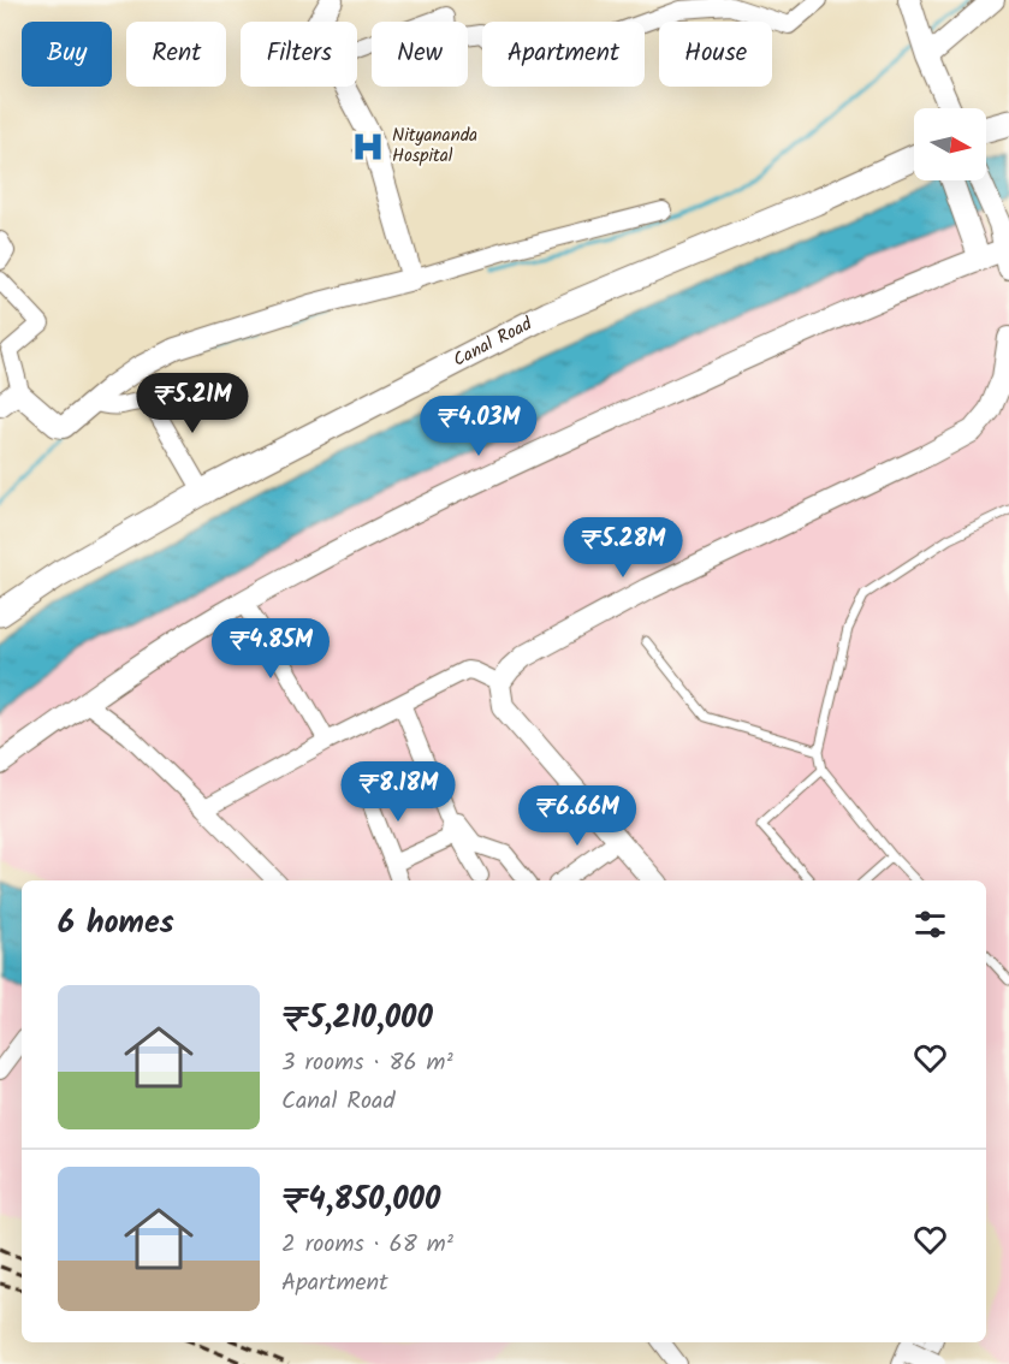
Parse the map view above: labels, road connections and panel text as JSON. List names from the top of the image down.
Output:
{
  "streets": {
    "main road": ["Canal Road"]
  },
  "places": {
    "hospital": ["Nityananda Hospital"]
  },
  "north": "right",
  "page": {
    "chip": [
      "Buy",
      "Rent",
      "Filters",
      "New",
      "Apartment",
      "House"
    ],
    "price": [
      "₹5.21M",
      "₹4.03M",
      "₹5.28M",
      "₹4.85M",
      "₹8.18M",
      "₹6.66M"
    ],
    "heading": "6 homes",
    "list": [
      {
        "name": "₹5,210,000",
        "note": "3 rooms · 86 m² · Canal Road"
      },
      {
        "name": "₹4,850,000",
        "note": "2 rooms · 68 m² · Apartment"
      }
    ]
  }
}
